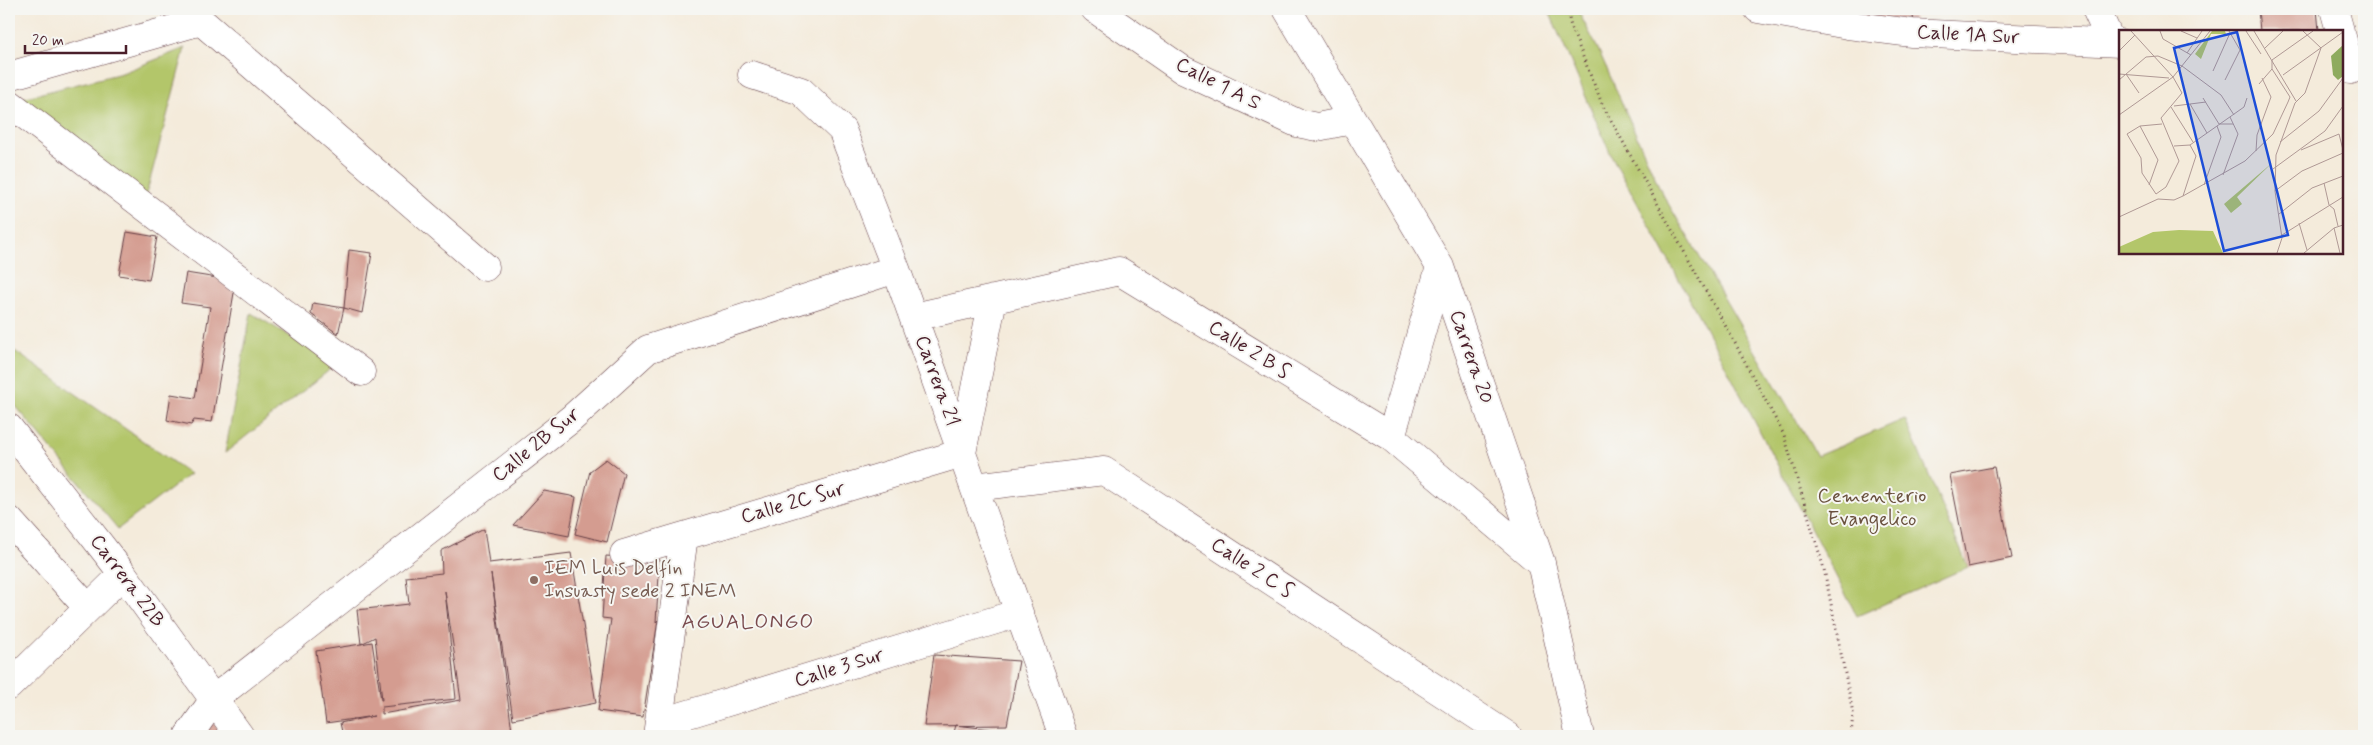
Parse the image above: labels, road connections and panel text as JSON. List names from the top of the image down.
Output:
{
  "streets": {
    "street": [
      "Calle 1A Sur",
      "Calle 1 A S",
      "Calle 2 B S",
      "Carrera 20",
      "Carrera 21",
      "Calle 2B Sur",
      "Calle 2C Sur",
      "Calle 2 C S",
      "Carrera 22B",
      "Calle 3 Sur"
    ]
  },
  "crossings": [
    ["Calle 1 A S", "Carrera 20"],
    ["Calle 2 B S", "Carrera 20"],
    ["Calle 2 B S", "Carrera 21"],
    ["Carrera 21", "Calle 2B Sur"],
    ["Carrera 21", "Calle 2C Sur"],
    ["Carrera 21", "Calle 2 C S"],
    ["Carrera 21", "Calle 3 Sur"],
    ["Calle 2B Sur", "Carrera 22B"]
  ],
  "districts": ["AGUALONGO"],
  "parks": ["Cementerio Evangelico"],
  "places": ["IEM Luis Delfín Insuasty sede 2 INEM"],
  "scale_bar": "20 m"
}
